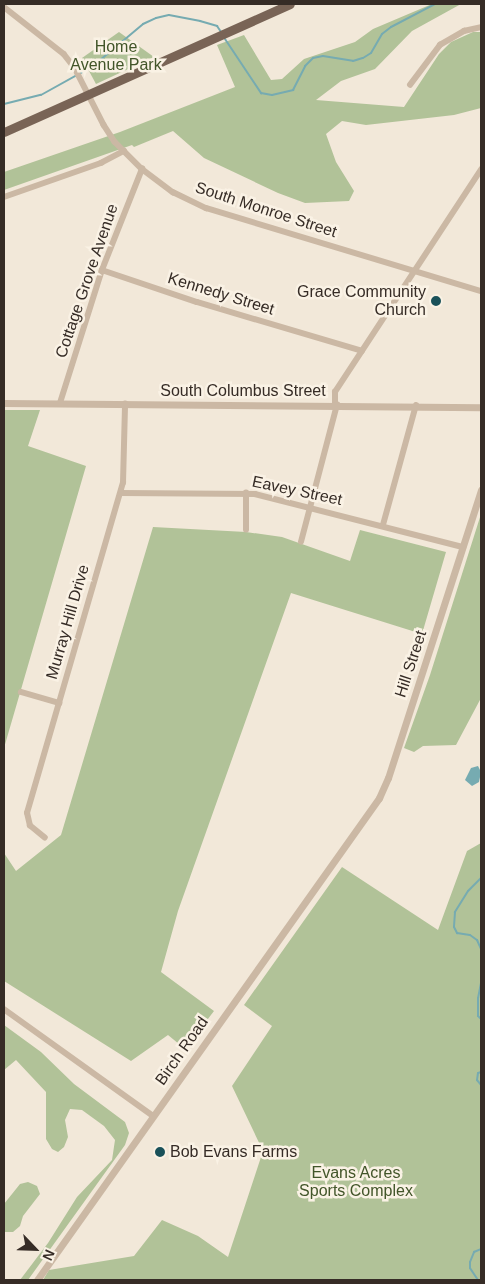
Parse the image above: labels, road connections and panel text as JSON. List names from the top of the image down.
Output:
{
  "streets": {
    "street": [
      "South Monroe Street",
      "Cottage Grove Avenue",
      "Kennedy Street",
      "South Columbus Street",
      "Eavey Street",
      "Murray Hill Drive",
      "Hill Street",
      "Birch Road"
    ]
  },
  "crossings": [
    ["South Monroe Street", "Cottage Grove Avenue"],
    ["Cottage Grove Avenue", "Kennedy Street"],
    ["Cottage Grove Avenue", "South Columbus Street"],
    ["South Columbus Street", "Murray Hill Drive"],
    ["Eavey Street", "Murray Hill Drive"],
    ["Eavey Street", "Hill Street"],
    ["Hill Street", "Birch Road"]
  ],
  "parks": ["Home Avenue Park", "Evans Acres Sports Complex"],
  "places": ["Grace Community Church", "Bob Evans Farms"],
  "north": "bottom right"
}
